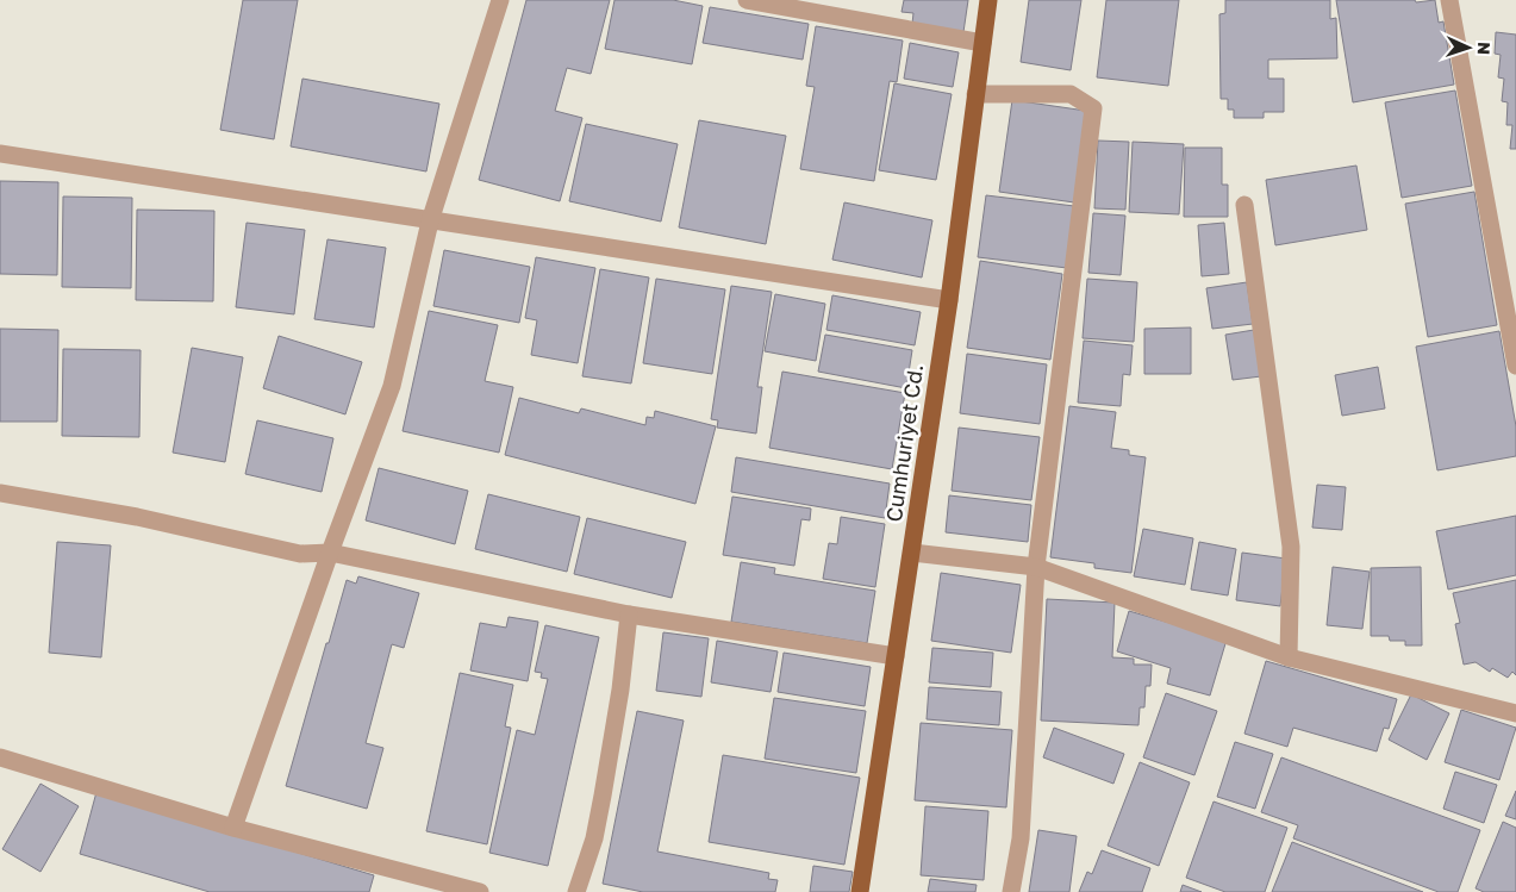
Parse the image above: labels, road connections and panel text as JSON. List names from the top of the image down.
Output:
{
  "streets": {
    "main road": ["Cumhuriyet Cd."]
  },
  "north": "right"
}
